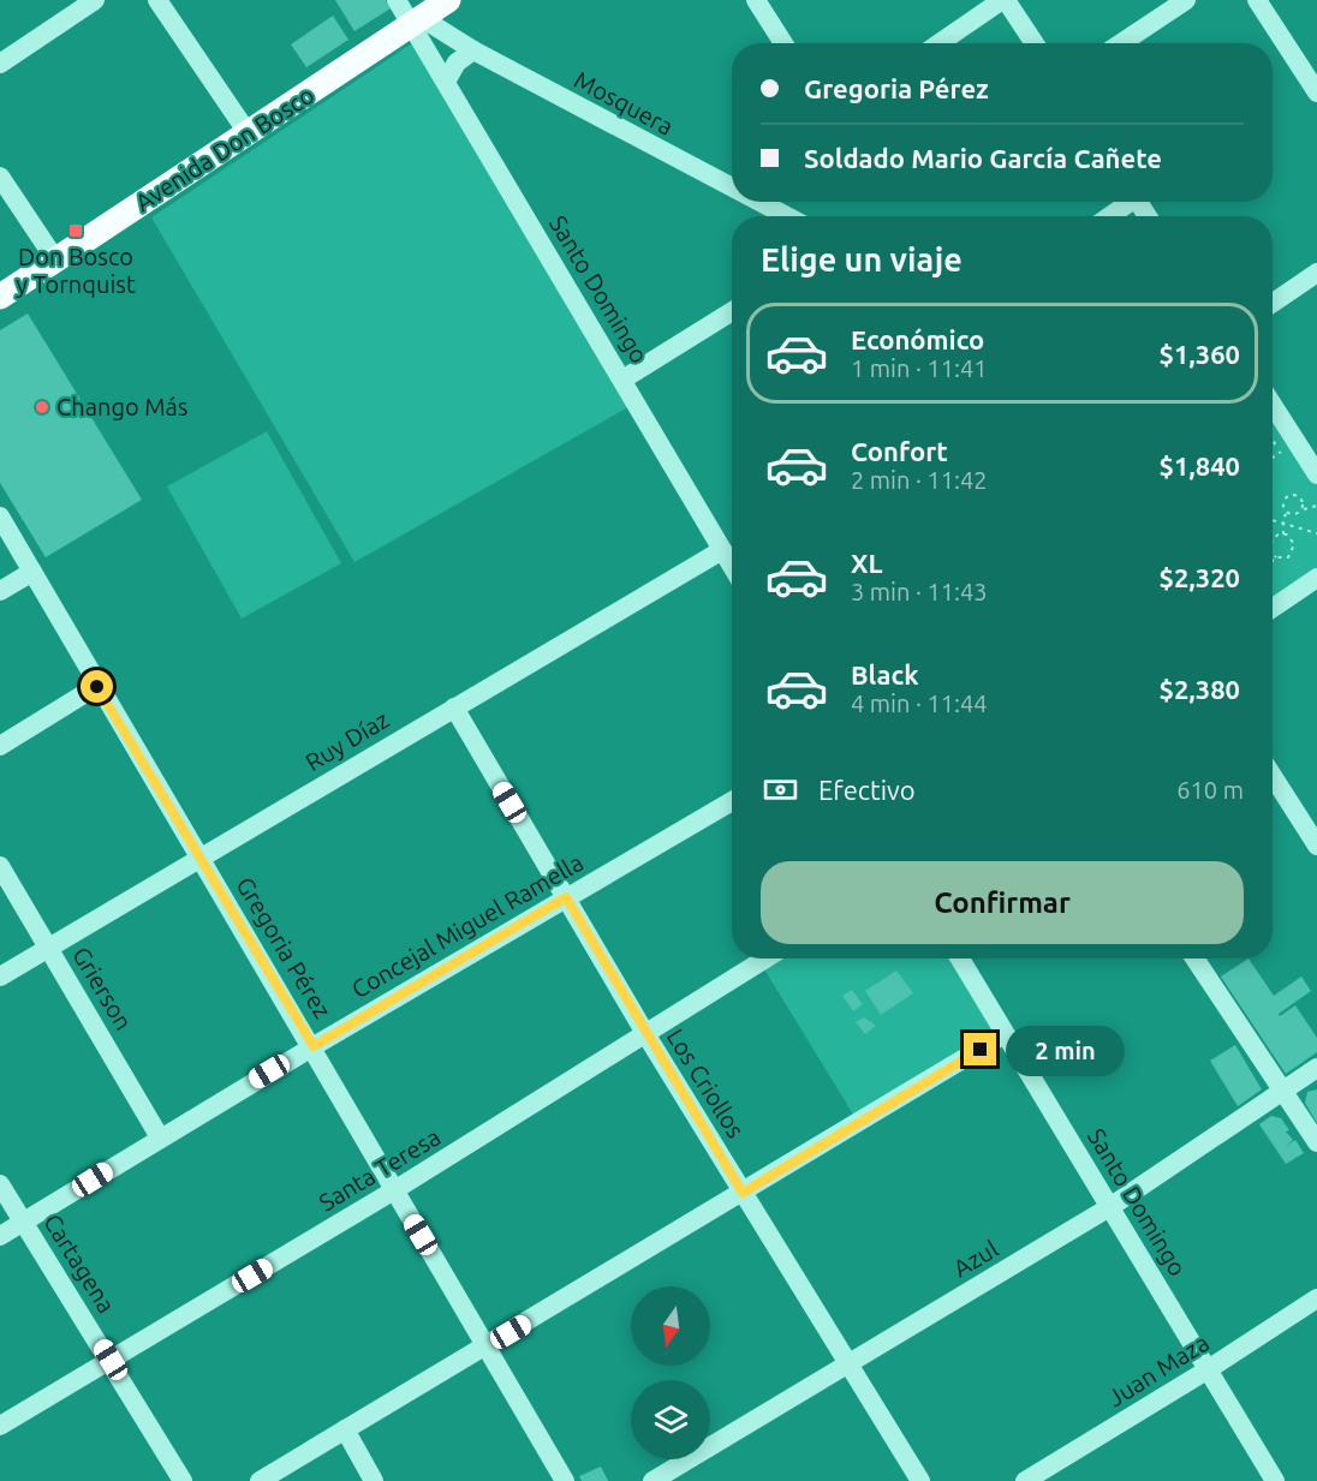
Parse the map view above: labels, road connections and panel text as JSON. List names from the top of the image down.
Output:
{
  "streets": {
    "main road": ["Avenida Don Bosco"],
    "street": [
      "Mosquera",
      "Santo Domingo",
      "Ruy Díaz",
      "Concejal Miguel Ramella",
      "Gregoria Pérez",
      "Grierson",
      "Los Criollos",
      "Santa Teresa",
      "Azul",
      "Cartagena",
      "Juan Maza"
    ]
  },
  "crossings": [
    ["Mosquera", "Avenida Don Bosco"],
    ["Mosquera", "Santo Domingo"],
    ["Avenida Don Bosco", "Santo Domingo"],
    ["Santo Domingo", "Ruy Díaz"],
    ["Santo Domingo", "Azul"],
    ["Santo Domingo", "Juan Maza"],
    ["Ruy Díaz", "Gregoria Pérez"],
    ["Ruy Díaz", "Grierson"],
    ["Ruy Díaz", "Los Criollos"],
    ["Concejal Miguel Ramella", "Gregoria Pérez"],
    ["Concejal Miguel Ramella", "Grierson"],
    ["Concejal Miguel Ramella", "Los Criollos"],
    ["Concejal Miguel Ramella", "Cartagena"],
    ["Gregoria Pérez", "Santa Teresa"],
    ["Los Criollos", "Santa Teresa"],
    ["Los Criollos", "Azul"],
    ["Santa Teresa", "Cartagena"]
  ],
  "places": {
    "transit": ["Don Bosco y Tornquist"],
    "other": ["Chango Más"]
  },
  "north": "bottom",
  "page": {
    "banner": ["Gregoria Pérez", "Soldado Mario García Cañete"],
    "heading": "Elige un viaje",
    "list": [
      {
        "name": "Económico",
        "note": "1 min · 11:41",
        "value": "$1,360"
      },
      {
        "name": "Confort",
        "note": "2 min · 11:42",
        "value": "$1,840"
      },
      {
        "name": "XL",
        "note": "3 min · 11:43",
        "value": "$2,320"
      },
      {
        "name": "Black",
        "note": "4 min · 11:44",
        "value": "$2,380"
      }
    ],
    "pay": ["Efectivo", "610 m"],
    "buttons": "Confirmar",
    "bubble": "2 min"
  }
}
